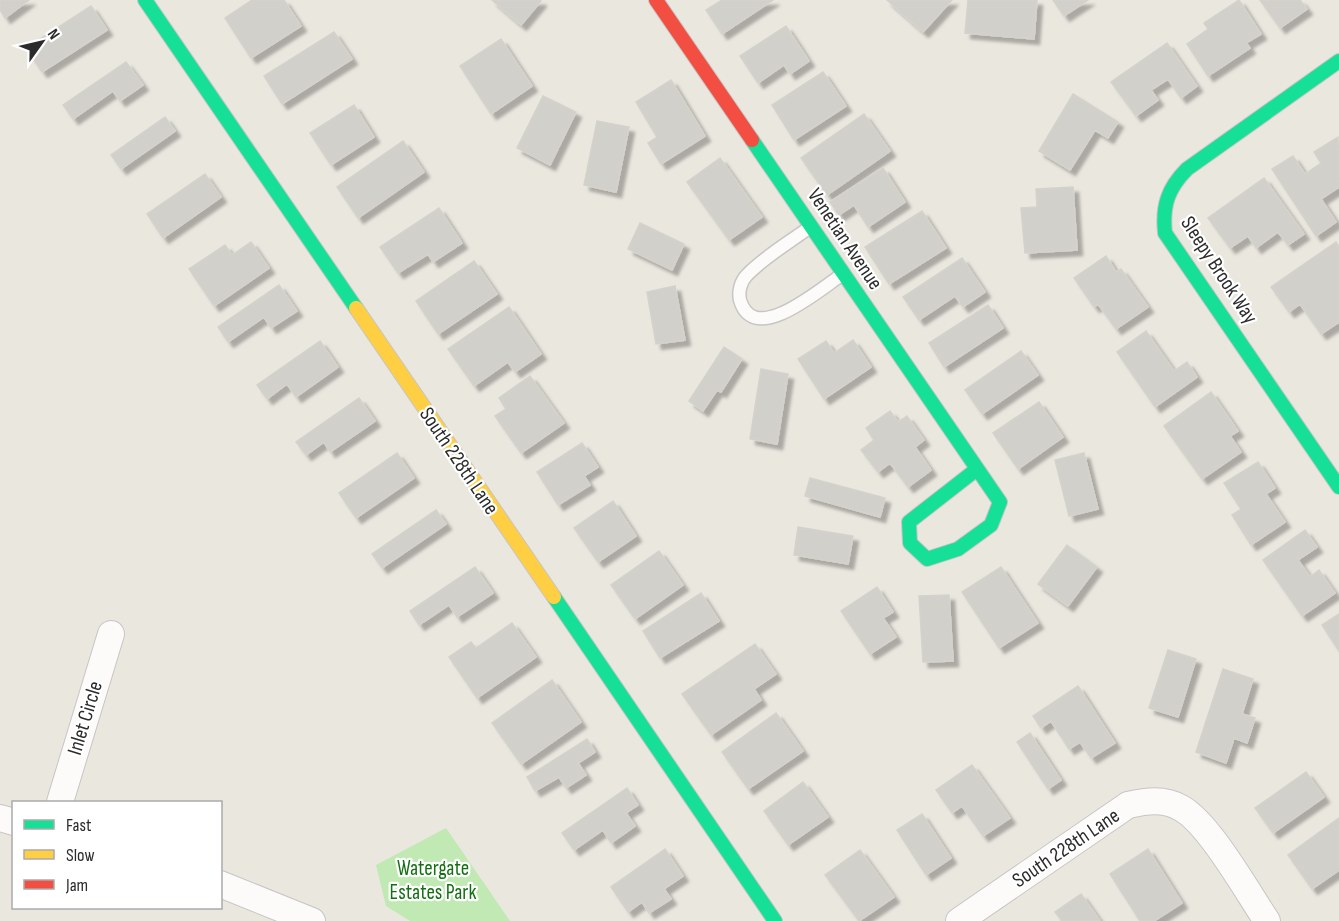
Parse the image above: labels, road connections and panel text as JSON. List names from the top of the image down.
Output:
{
  "streets": {
    "street": [
      "Venetian Avenue",
      "Sleepy Brook Way",
      "South 228th Lane",
      "Inlet Circle"
    ]
  },
  "parks": ["Watergate Estates Park"],
  "legend": ["Fast", "Slow", "Jam"],
  "north": "top right"
}
